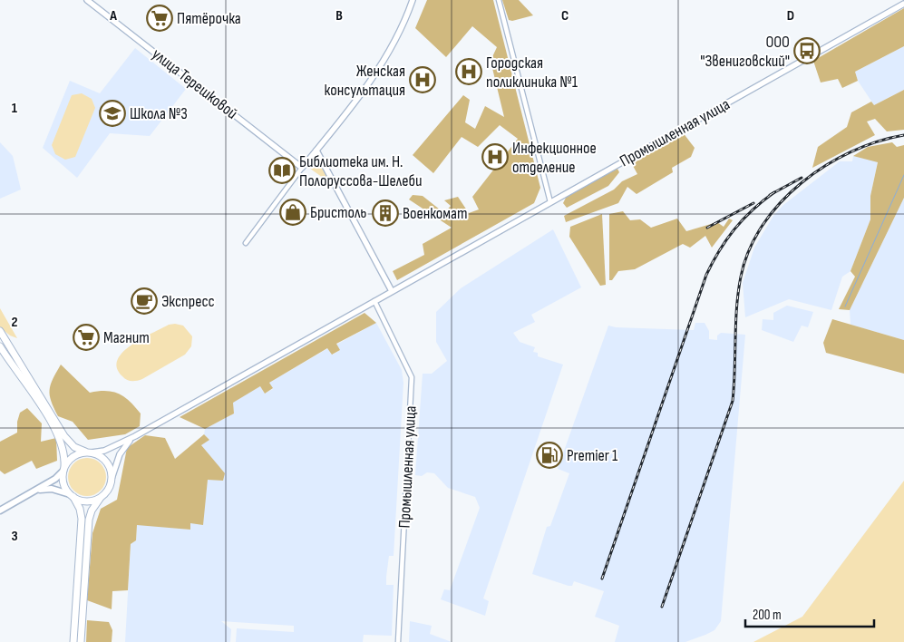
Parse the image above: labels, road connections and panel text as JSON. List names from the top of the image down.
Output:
{
  "streets": {
    "street": ["улица Терешковой", "Промышленная улица"]
  },
  "places": {
    "supermarket": ["Пятёрочка", "Магнит"],
    "bus stop": ["ООО \"Звениговский\""],
    "hospital": ["Городская поликлиника №1", "Женская консультация", "Инфекционное отделение"],
    "school or university": ["Школа №3"],
    "library": ["Библиотека им. Н. Полоруссова-Шелеби"],
    "shop": ["Бристоль"],
    "building": ["Военкомат"],
    "cafe": ["Экспресс"],
    "fuel station": ["Premier 1"]
  },
  "scale_bar": "200 m",
  "grid": {
    "columns": [
      "A",
      "B",
      "C",
      "D"
    ],
    "rows": ["1", "2", "3"]
  }
}
